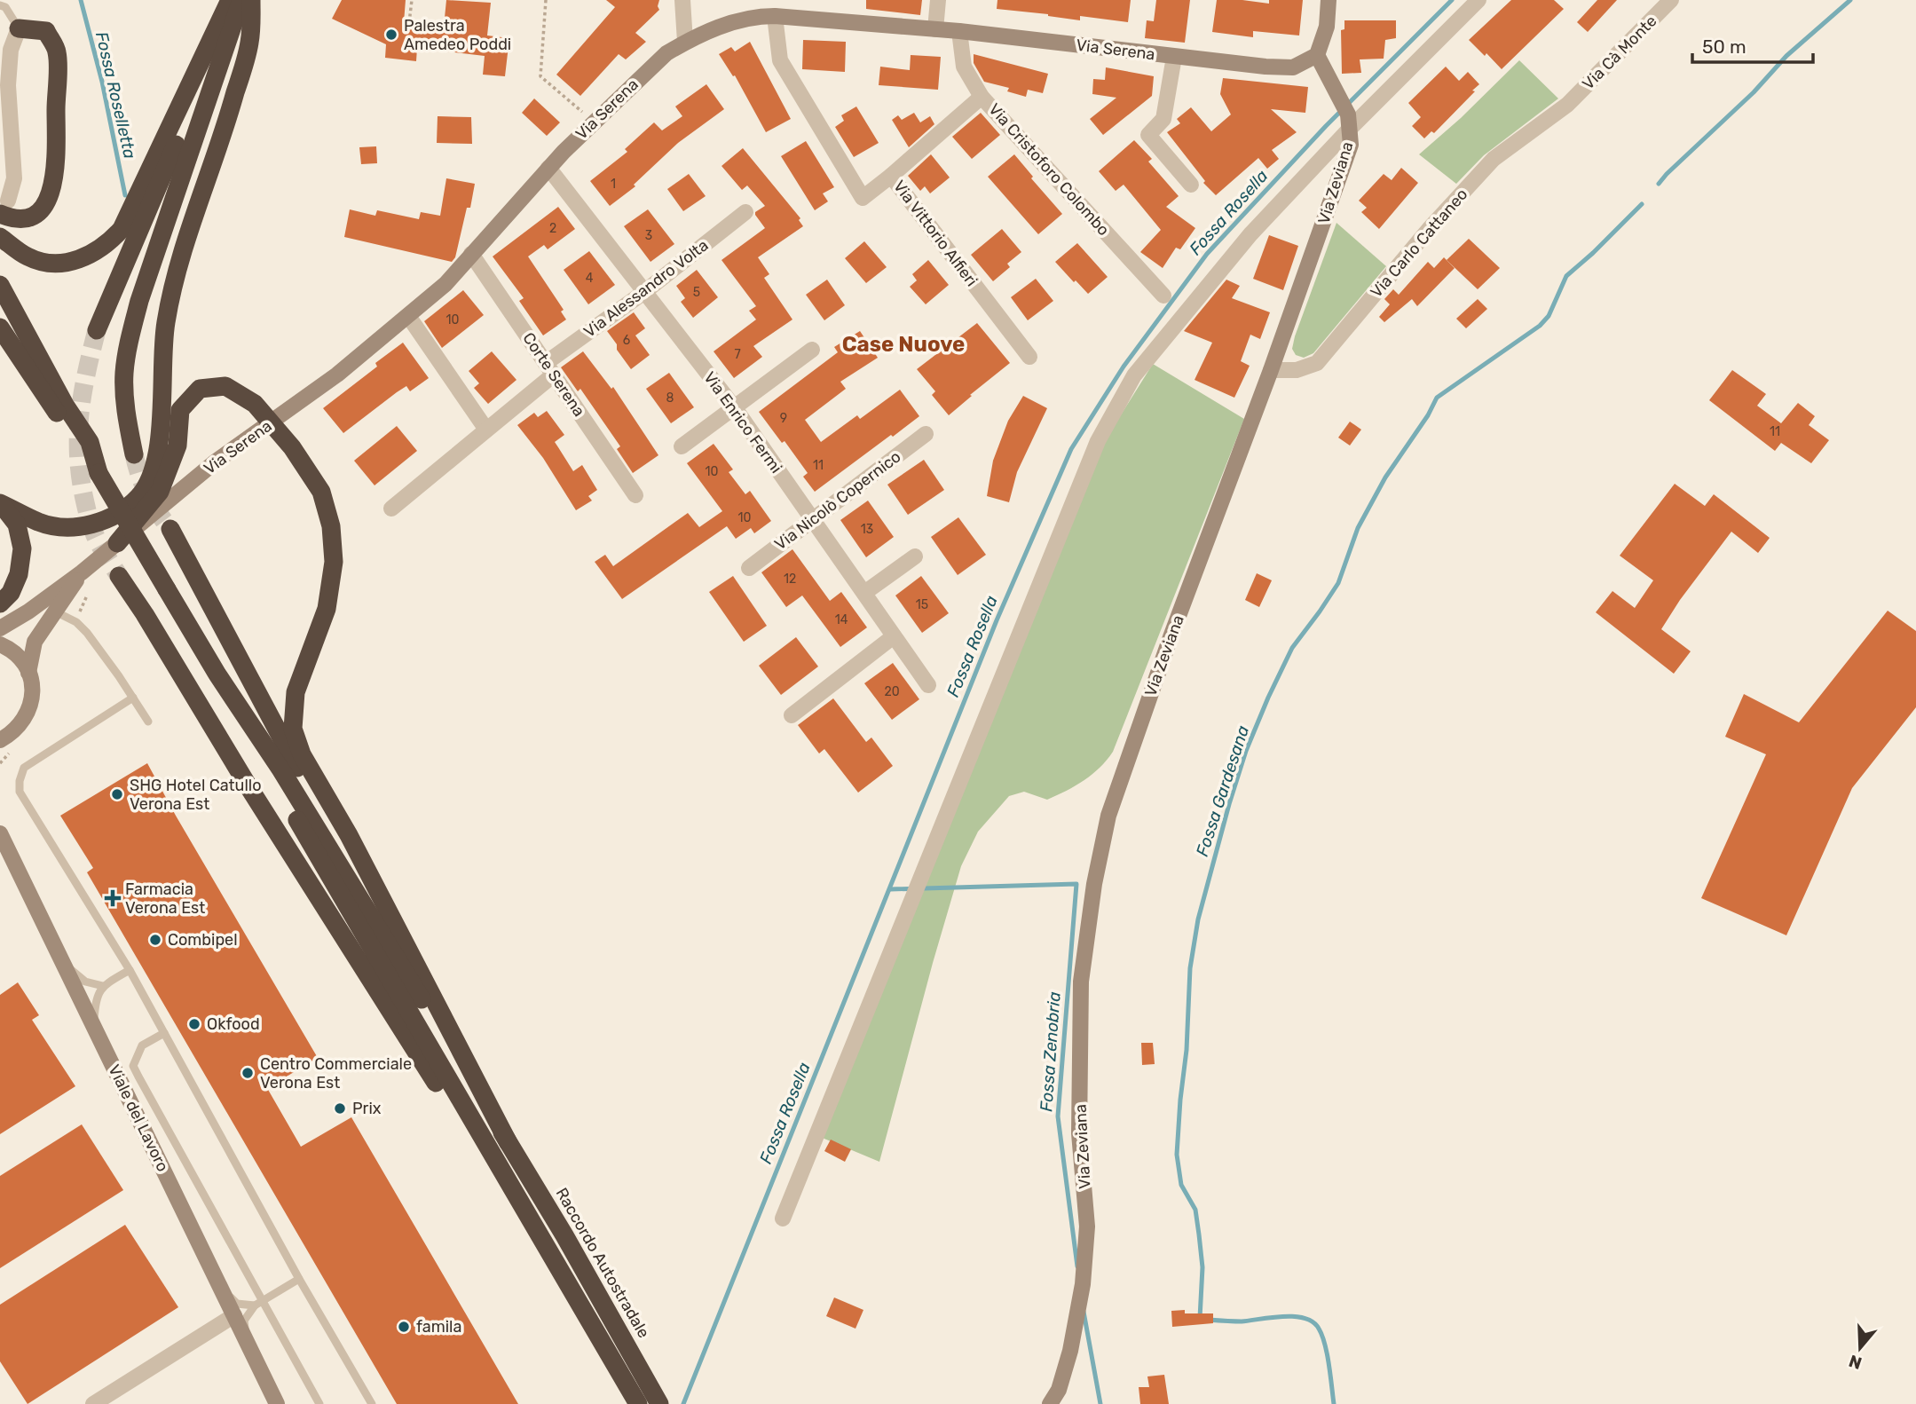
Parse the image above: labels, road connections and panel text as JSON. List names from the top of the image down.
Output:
{
  "streets": {
    "highway": ["Raccordo Autostradale"],
    "street": [
      "Via Serena",
      "Via Cà Monte",
      "Via Cristoforo Colombo",
      "Via Zeviana",
      "Via Vittorio Alfieri",
      "Via Carlo Cattaneo",
      "Via Alessandro Volta",
      "Corte Serena",
      "Via Enrico Fermi",
      "Via Nicolò Copernico",
      "Viale del Lavoro"
    ]
  },
  "crossings": [
    ["Via Serena", "Via Cristoforo Colombo"],
    ["Via Serena", "Corte Serena"],
    ["Via Serena", "Via Enrico Fermi"],
    ["Via Cà Monte", "Via Carlo Cattaneo"],
    ["Via Cristoforo Colombo", "Via Vittorio Alfieri"],
    ["Via Zeviana", "Via Carlo Cattaneo"],
    ["Via Alessandro Volta", "Corte Serena"],
    ["Via Alessandro Volta", "Via Enrico Fermi"],
    ["Via Enrico Fermi", "Via Nicolò Copernico"]
  ],
  "districts": ["Case Nuove"],
  "water": [
    "Fossa Roselletta",
    "Fossa Rosella",
    "Fossa Gardesana",
    "Fossa Zenobria"
  ],
  "places": {
    "other": [
      "Palestra Amedeo Poddi",
      "SHG Hotel Catullo Verona Est",
      "Combipel",
      "Okfood",
      "Centro Commerciale Verona Est",
      "Prix",
      "famila"
    ],
    "health": ["Farmacia Verona Est"]
  },
  "house_numbers": [
    "1",
    "2",
    "3",
    "4",
    "5",
    "10",
    "6",
    "7",
    "8",
    "9",
    "11",
    "11",
    "10",
    "10",
    "13",
    "12",
    "15",
    "14",
    "20"
  ],
  "scale_bar": "50 m",
  "north": "bottom"
}
